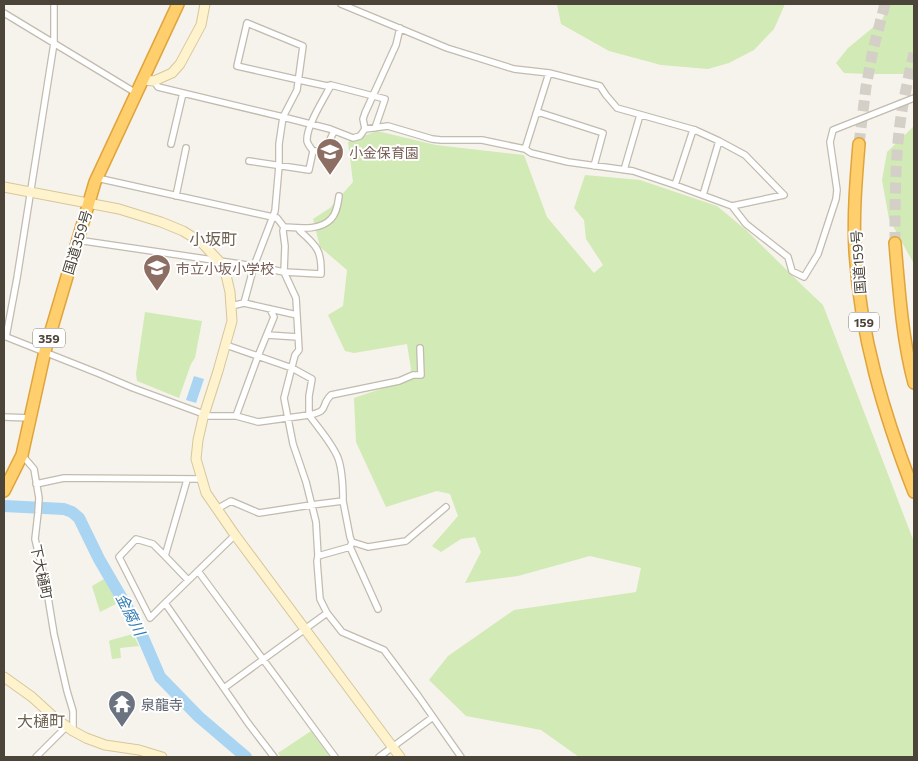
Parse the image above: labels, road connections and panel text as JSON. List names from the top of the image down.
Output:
{
  "streets": {
    "highway": [
      "国道359号",
      "国道159号",
      "159",
      "359"
    ],
    "street": ["下大樋町"]
  },
  "crossings": [
    ["国道359号", "下大樋町"]
  ],
  "districts": ["小坂町", "大樋町"],
  "water": ["金腐川"],
  "places": {
    "school or university": ["小金保育園", "市立小坂小学校"],
    "temple": ["泉龍寺"]
  }
}
